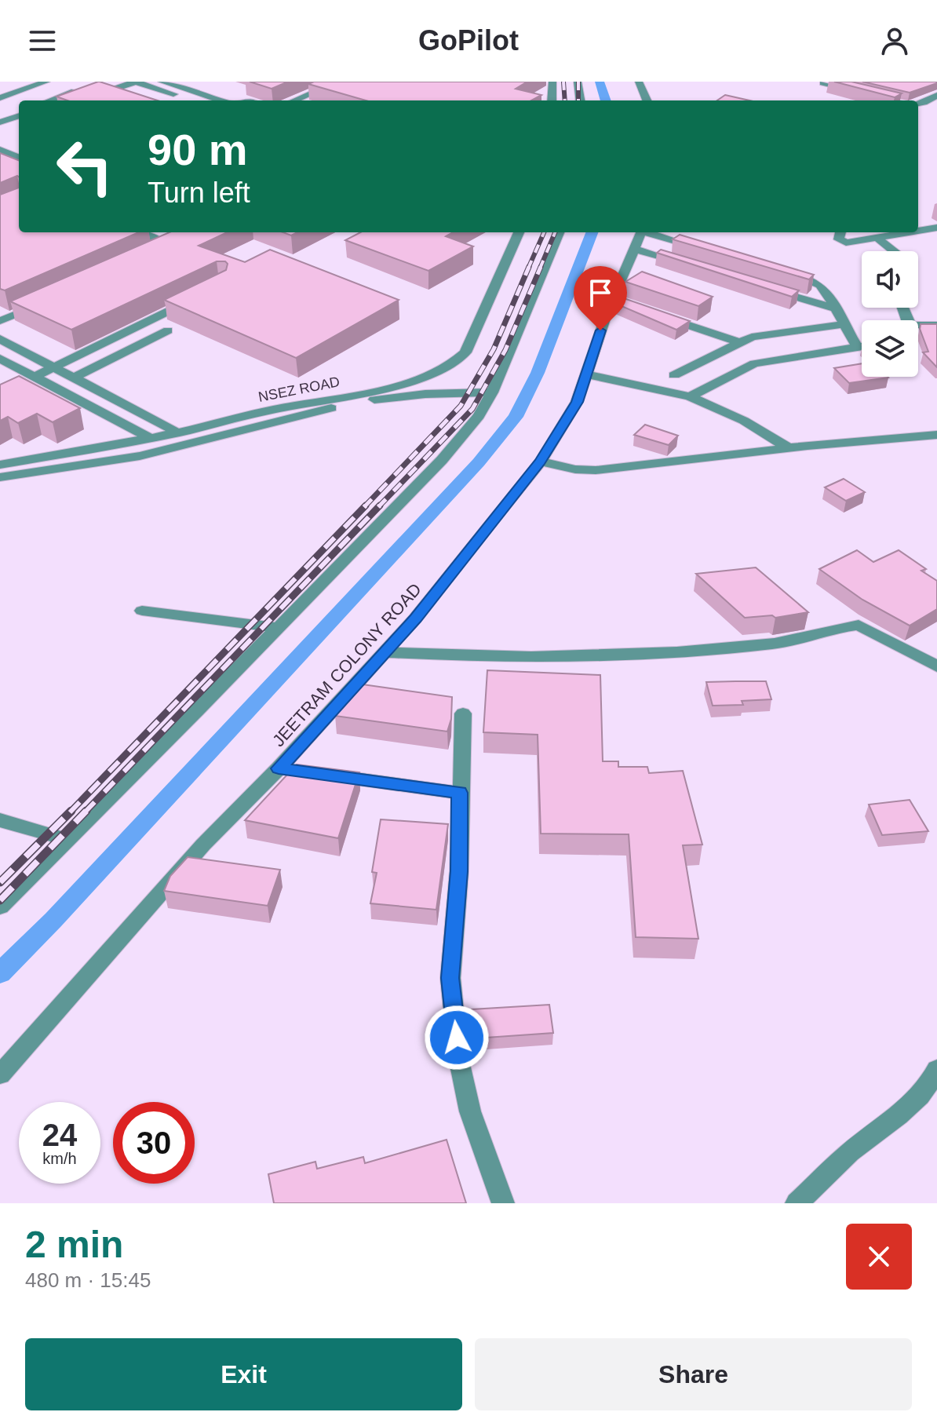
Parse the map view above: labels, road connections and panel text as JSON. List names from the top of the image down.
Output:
{
  "streets": {
    "street": ["NSEZ ROAD", "JEETRAM COLONY ROAD"]
  },
  "page": {
    "header": "GoPilot",
    "turn": ["90 m", "Turn left"],
    "speed": "24 km/h",
    "limit": "30",
    "heading": ["2 min", "480 m · 15:45"],
    "buttons": ["Exit", "Share"]
  }
}
